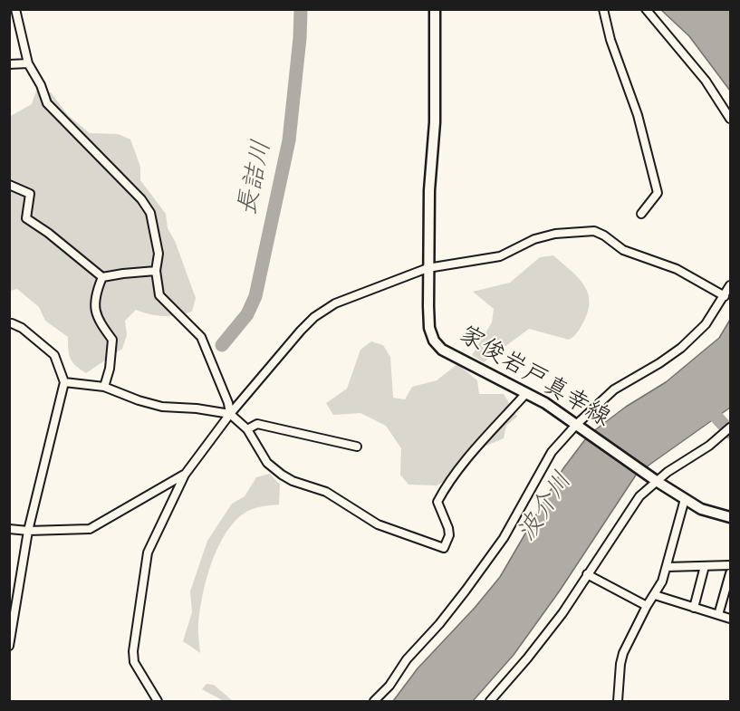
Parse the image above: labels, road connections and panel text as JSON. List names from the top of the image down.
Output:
{
  "streets": {
    "main road": ["家俊岩戸真幸線"]
  },
  "water": ["長詰川", "波介川"]
}
